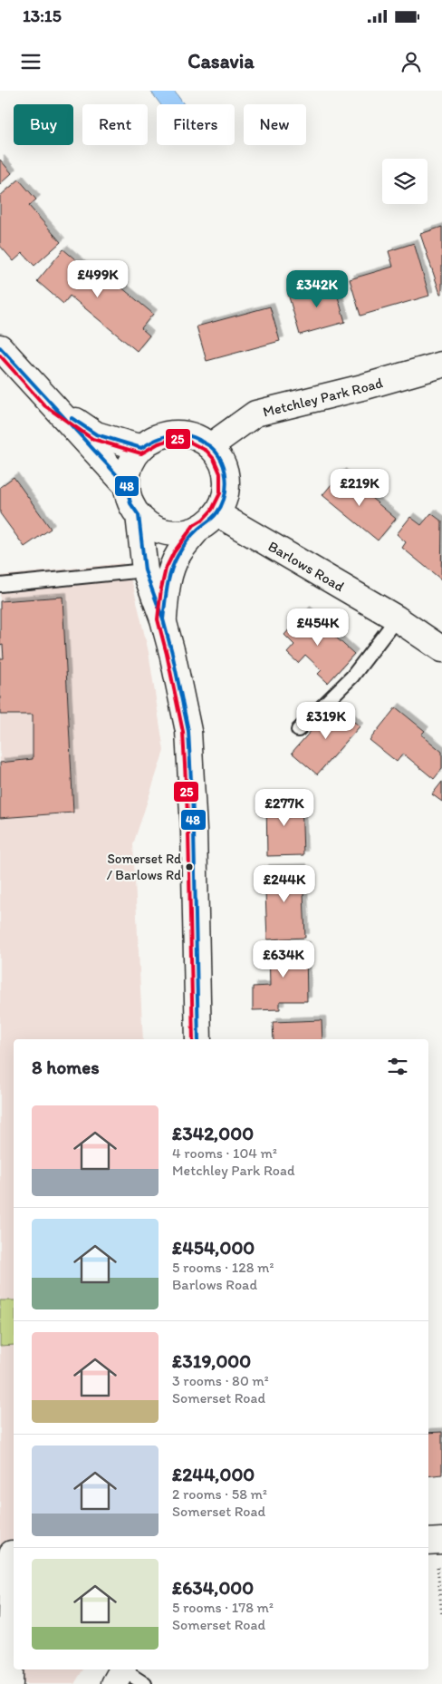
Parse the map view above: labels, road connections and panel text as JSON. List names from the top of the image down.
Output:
{
  "streets": {
    "street": ["Metchley Park Road", "Barlows Road"]
  },
  "crossings": [
    ["Metchley Park Road", "Barlows Road"]
  ],
  "places": ["Somerset Rd / Barlows Rd"],
  "lines": ["transit line 48", "transit line 25"],
  "page": {
    "status": "13:15",
    "header": "Casavia",
    "chip": [
      "Buy",
      "Rent",
      "Filters",
      "New"
    ],
    "price": [
      "£499K",
      "£342K",
      "£219K",
      "£454K",
      "£319K",
      "£277K",
      "£244K",
      "£634K"
    ],
    "heading": "8 homes",
    "list": [
      {
        "name": "£342,000",
        "note": "4 rooms · 104 m² · Metchley Park Road"
      },
      {
        "name": "£454,000",
        "note": "5 rooms · 128 m² · Barlows Road"
      },
      {
        "name": "£319,000",
        "note": "3 rooms · 80 m² · Somerset Road"
      },
      {
        "name": "£244,000",
        "note": "2 rooms · 58 m² · Somerset Road"
      },
      {
        "name": "£634,000",
        "note": "5 rooms · 178 m² · Somerset Road"
      }
    ]
  }
}
